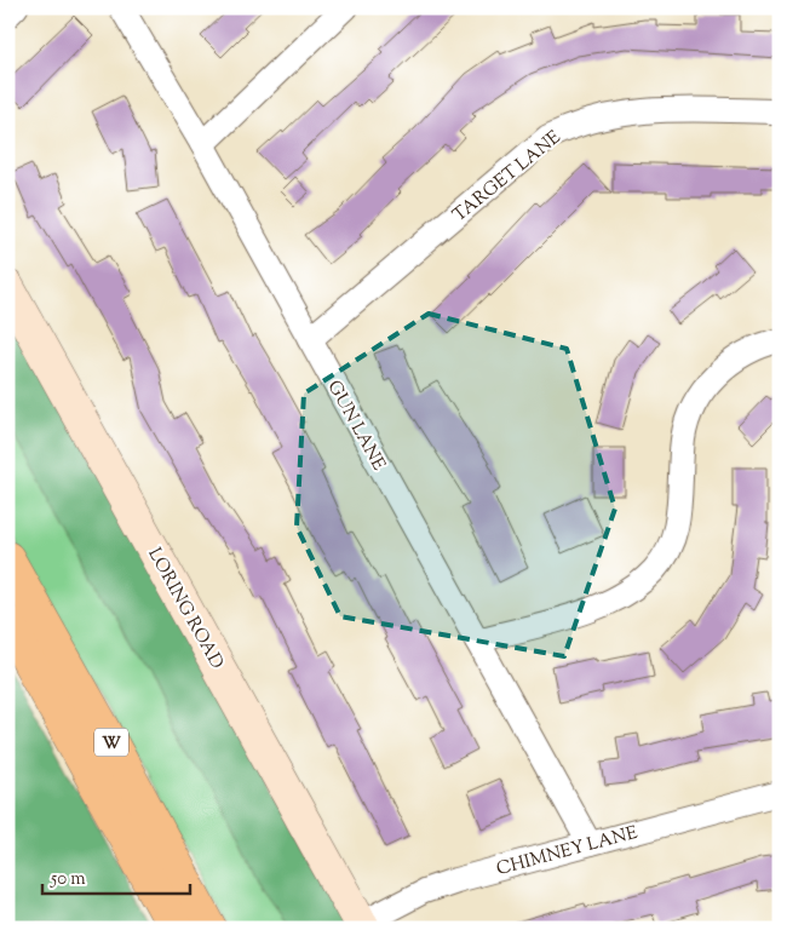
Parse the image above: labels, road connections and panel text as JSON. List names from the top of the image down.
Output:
{
  "streets": {
    "highway": ["W"],
    "street": [
      "TARGET LANE",
      "GUN LANE",
      "LORING ROAD",
      "CHIMNEY LANE"
    ]
  },
  "crossings": [
    ["TARGET LANE", "GUN LANE"],
    ["GUN LANE", "CHIMNEY LANE"],
    ["LORING ROAD", "CHIMNEY LANE"]
  ],
  "scale_bar": "50 m"
}
